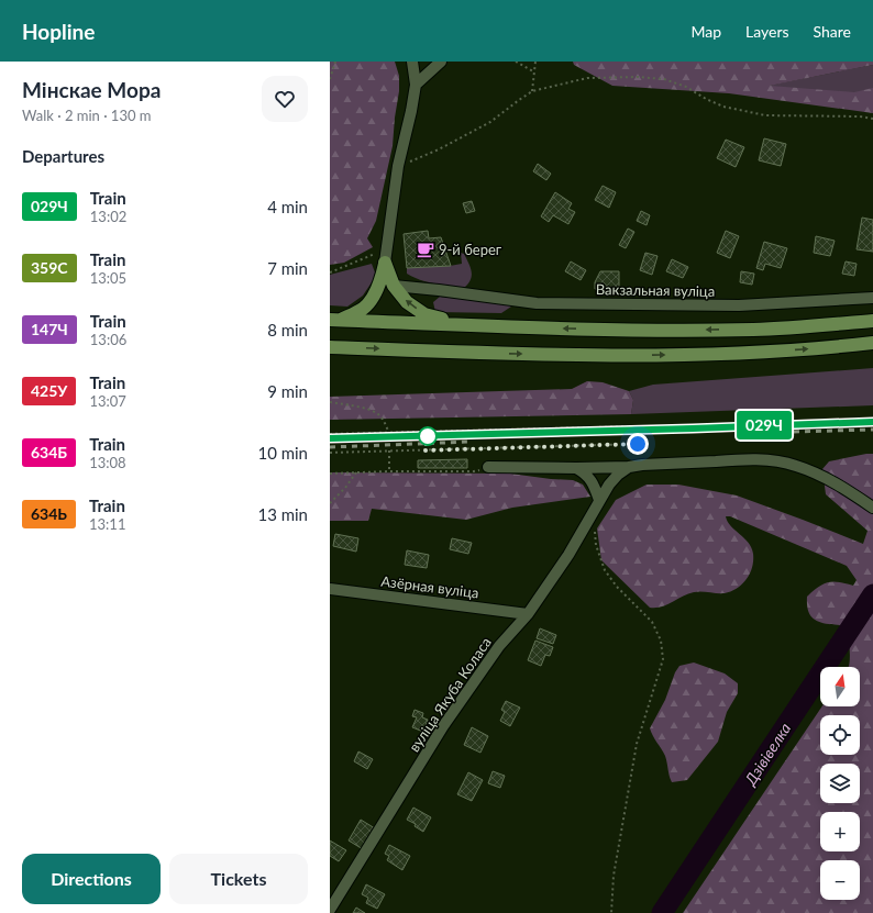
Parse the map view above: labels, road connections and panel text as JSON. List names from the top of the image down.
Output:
{
  "streets": {
    "street": ["Вакзальная вуліца", "Азёрная вуліца", "вуліца Якуба Коласа"]
  },
  "crossings": [
    ["Азёрная вуліца", "вуліца Якуба Коласа"]
  ],
  "water": ["Дзівівелка"],
  "places": {
    "cafe": ["9-й берег"]
  },
  "north": "top",
  "page": {
    "header": "Hopline",
    "nav": ["Map", "Layers", "Share"],
    "heading": [
      ["Мінскае Мора", "Walk · 2 min · 130 m"],
      "Departures"
    ],
    "on_map": "029Ч",
    "list": [
      {
        "mark": "029Ч",
        "name": "Train",
        "note": "13:02",
        "value": "4 min"
      },
      {
        "mark": "359С",
        "name": "Train",
        "note": "13:05",
        "value": "7 min"
      },
      {
        "mark": "147Ч",
        "name": "Train",
        "note": "13:06",
        "value": "8 min"
      },
      {
        "mark": "425У",
        "name": "Train",
        "note": "13:07",
        "value": "9 min"
      },
      {
        "mark": "634Б",
        "name": "Train",
        "note": "13:08",
        "value": "10 min"
      },
      {
        "mark": "634Ь",
        "name": "Train",
        "note": "13:11",
        "value": "13 min"
      }
    ],
    "map_buttons": ["+", "−"],
    "buttons": ["Directions", "Tickets"]
  }
}
